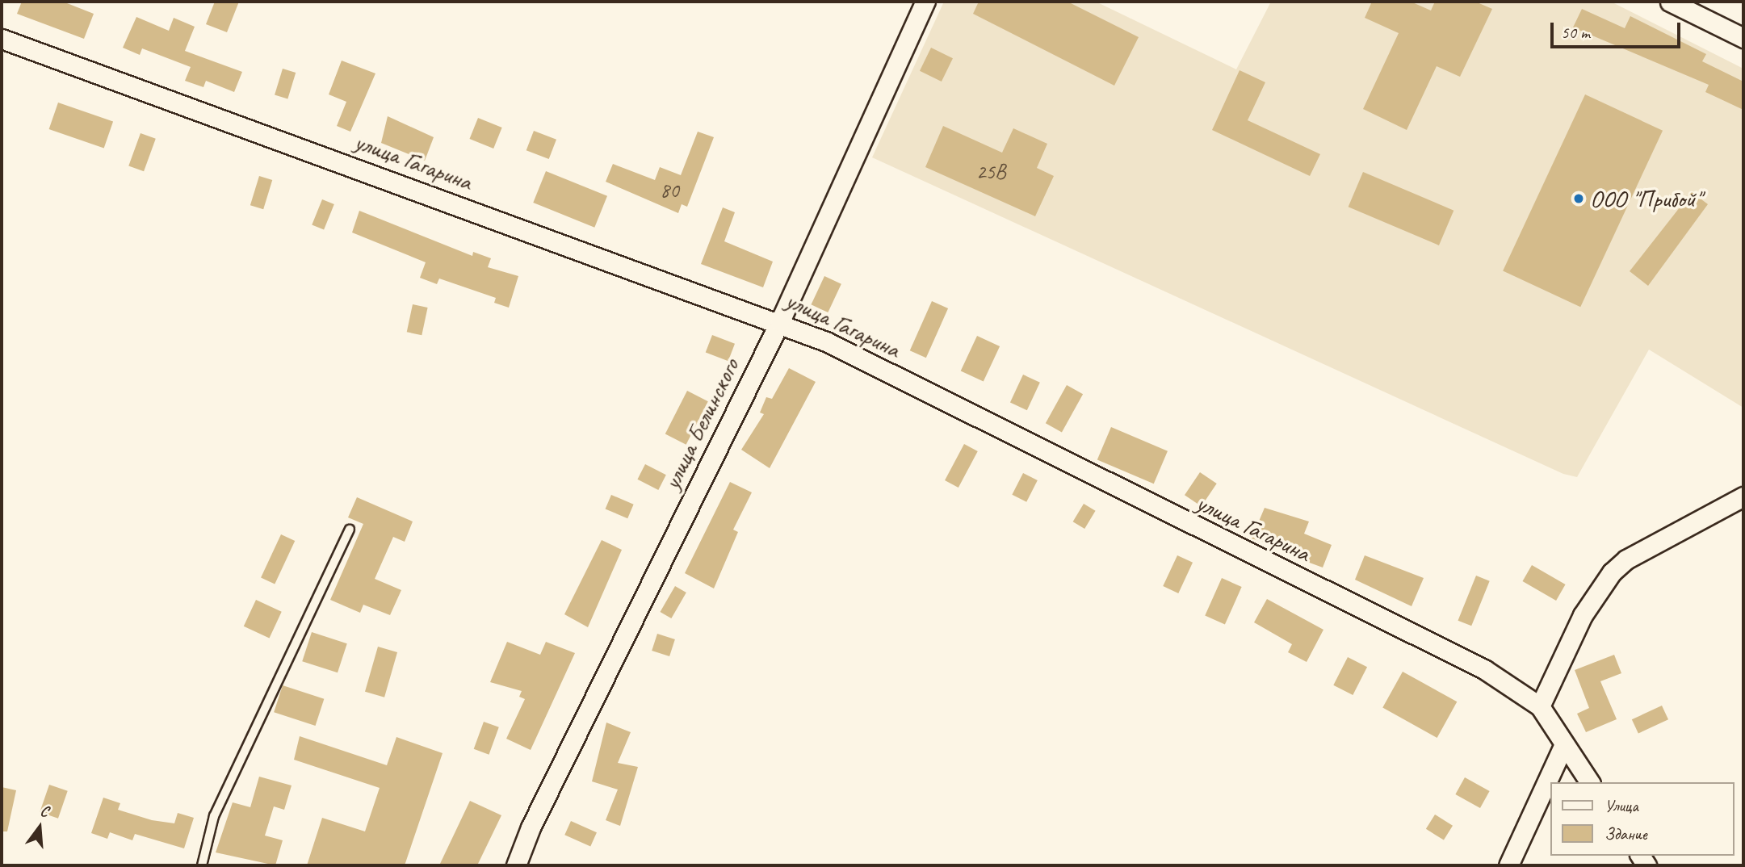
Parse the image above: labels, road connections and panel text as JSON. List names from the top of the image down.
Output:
{
  "streets": {
    "street": ["улица Гагарина", "улица Белинского"]
  },
  "crossings": [
    ["улица Гагарина", "улица Белинского"]
  ],
  "places": ["ООО \"Прибой\""],
  "house_numbers": ["25В", "80"],
  "legend": ["Улица", "Здание"],
  "scale_bar": "50 m",
  "north": "top"
}
